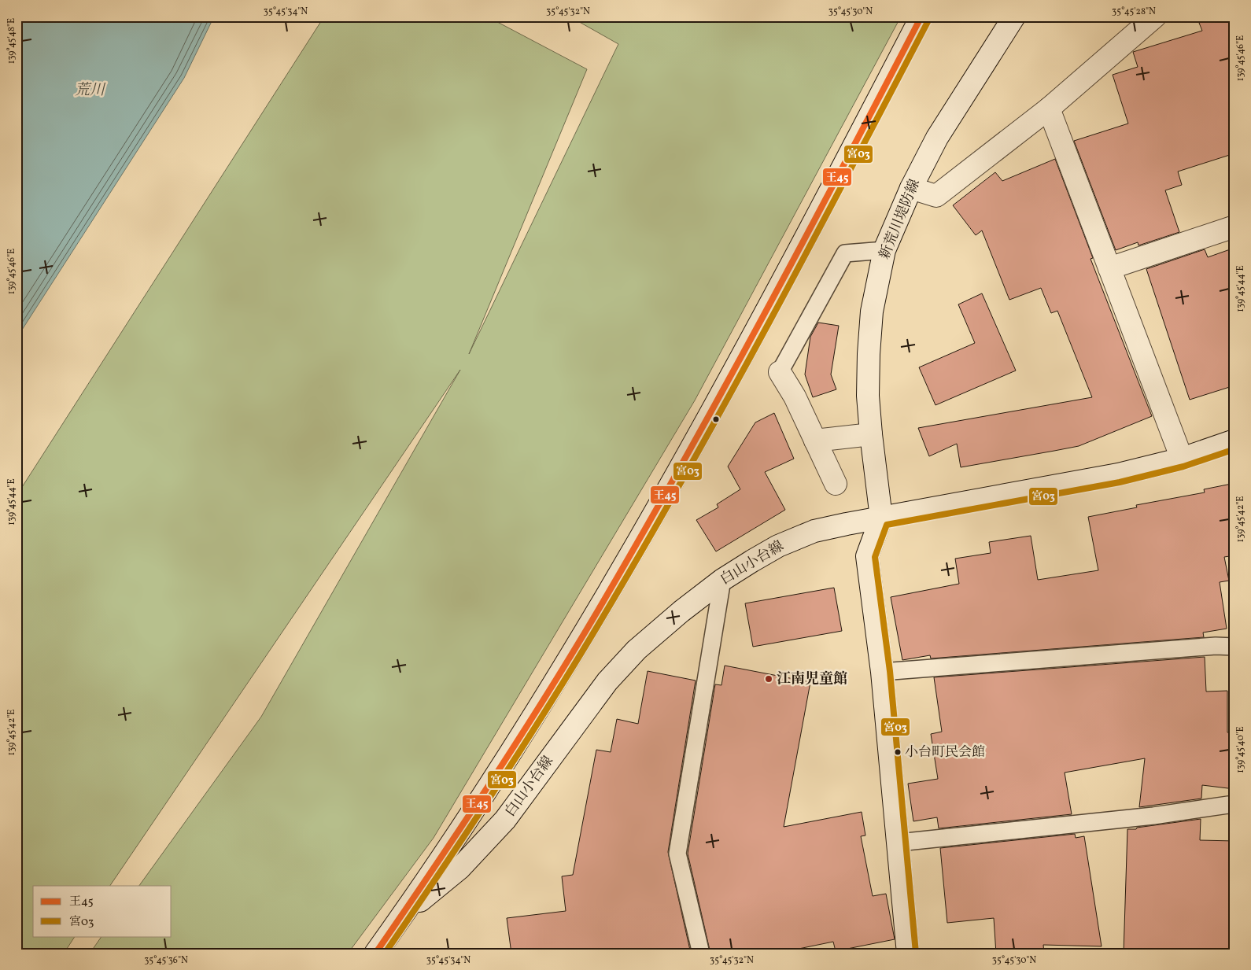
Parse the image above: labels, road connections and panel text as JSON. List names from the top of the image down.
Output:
{
  "streets": {
    "main road": ["新荒川堤防線", "白山小台線"]
  },
  "crossings": [
    ["新荒川堤防線", "白山小台線"]
  ],
  "water": ["荒川"],
  "places": ["江南児童館", "小台町民会館"],
  "lines": ["transit line 王45", "transit line 宮03"],
  "legend": ["王45", "宮03"],
  "coordinates": [
    "35°45'34\"N",
    "35°45'32\"N",
    "35°45'30\"N",
    "35°45'28\"N",
    "139°45'48\"E",
    "139°45'46\"E",
    "139°45'44\"E",
    "139°45'42\"E",
    "139°45'40\"E",
    "35°45'36\"N"
  ]
}
